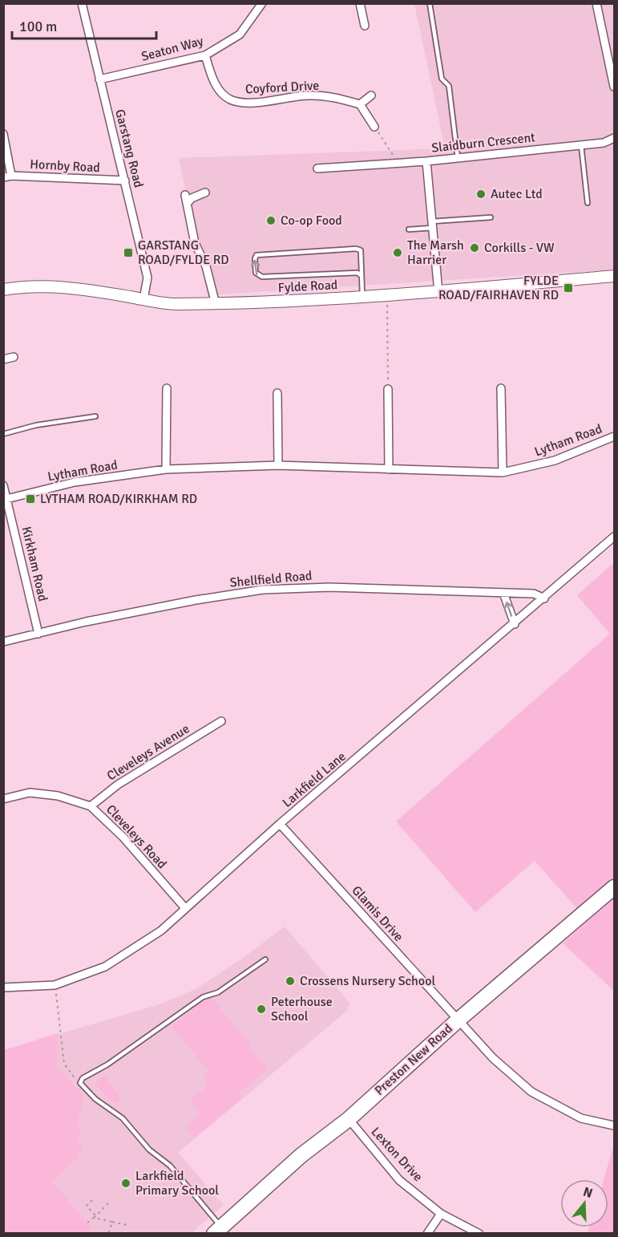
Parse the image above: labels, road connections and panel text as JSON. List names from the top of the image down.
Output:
{
  "streets": {
    "highway": ["Preston New Road"],
    "street": [
      "Seaton Way",
      "Coyford Drive",
      "Slaidburn Crescent",
      "Garstang Road",
      "Hornby Road",
      "Fylde Road",
      "Lytham Road",
      "Kirkham Road",
      "Shellfield Road",
      "Cleveleys Avenue",
      "Larkfield Lane",
      "Cleveleys Road",
      "Glamis Drive",
      "Lexton Drive"
    ]
  },
  "crossings": [
    ["Seaton Way", "Coyford Drive"],
    ["Seaton Way", "Garstang Road"],
    ["Slaidburn Crescent", "Fylde Road"],
    ["Garstang Road", "Hornby Road"],
    ["Garstang Road", "Fylde Road"],
    ["Lytham Road", "Kirkham Road"],
    ["Kirkham Road", "Shellfield Road"],
    ["Shellfield Road", "Larkfield Lane"],
    ["Cleveleys Avenue", "Cleveleys Road"],
    ["Larkfield Lane", "Cleveleys Road"],
    ["Larkfield Lane", "Glamis Drive"],
    ["Glamis Drive", "Preston New Road"],
    ["Preston New Road", "Lexton Drive"]
  ],
  "places": {
    "other": [
      "Autec Ltd",
      "Co-op Food",
      "Corkills - VW",
      "The Marsh Harrier",
      "Crossens Nursery School",
      "Peterhouse School",
      "Larkfield Primary School"
    ],
    "transit": ["GARSTANG ROAD/FYLDE RD", "FYLDE ROAD/FAIRHAVEN RD", "LYTHAM ROAD/KIRKHAM RD"]
  },
  "scale_bar": "100 m",
  "north": "top"
}
